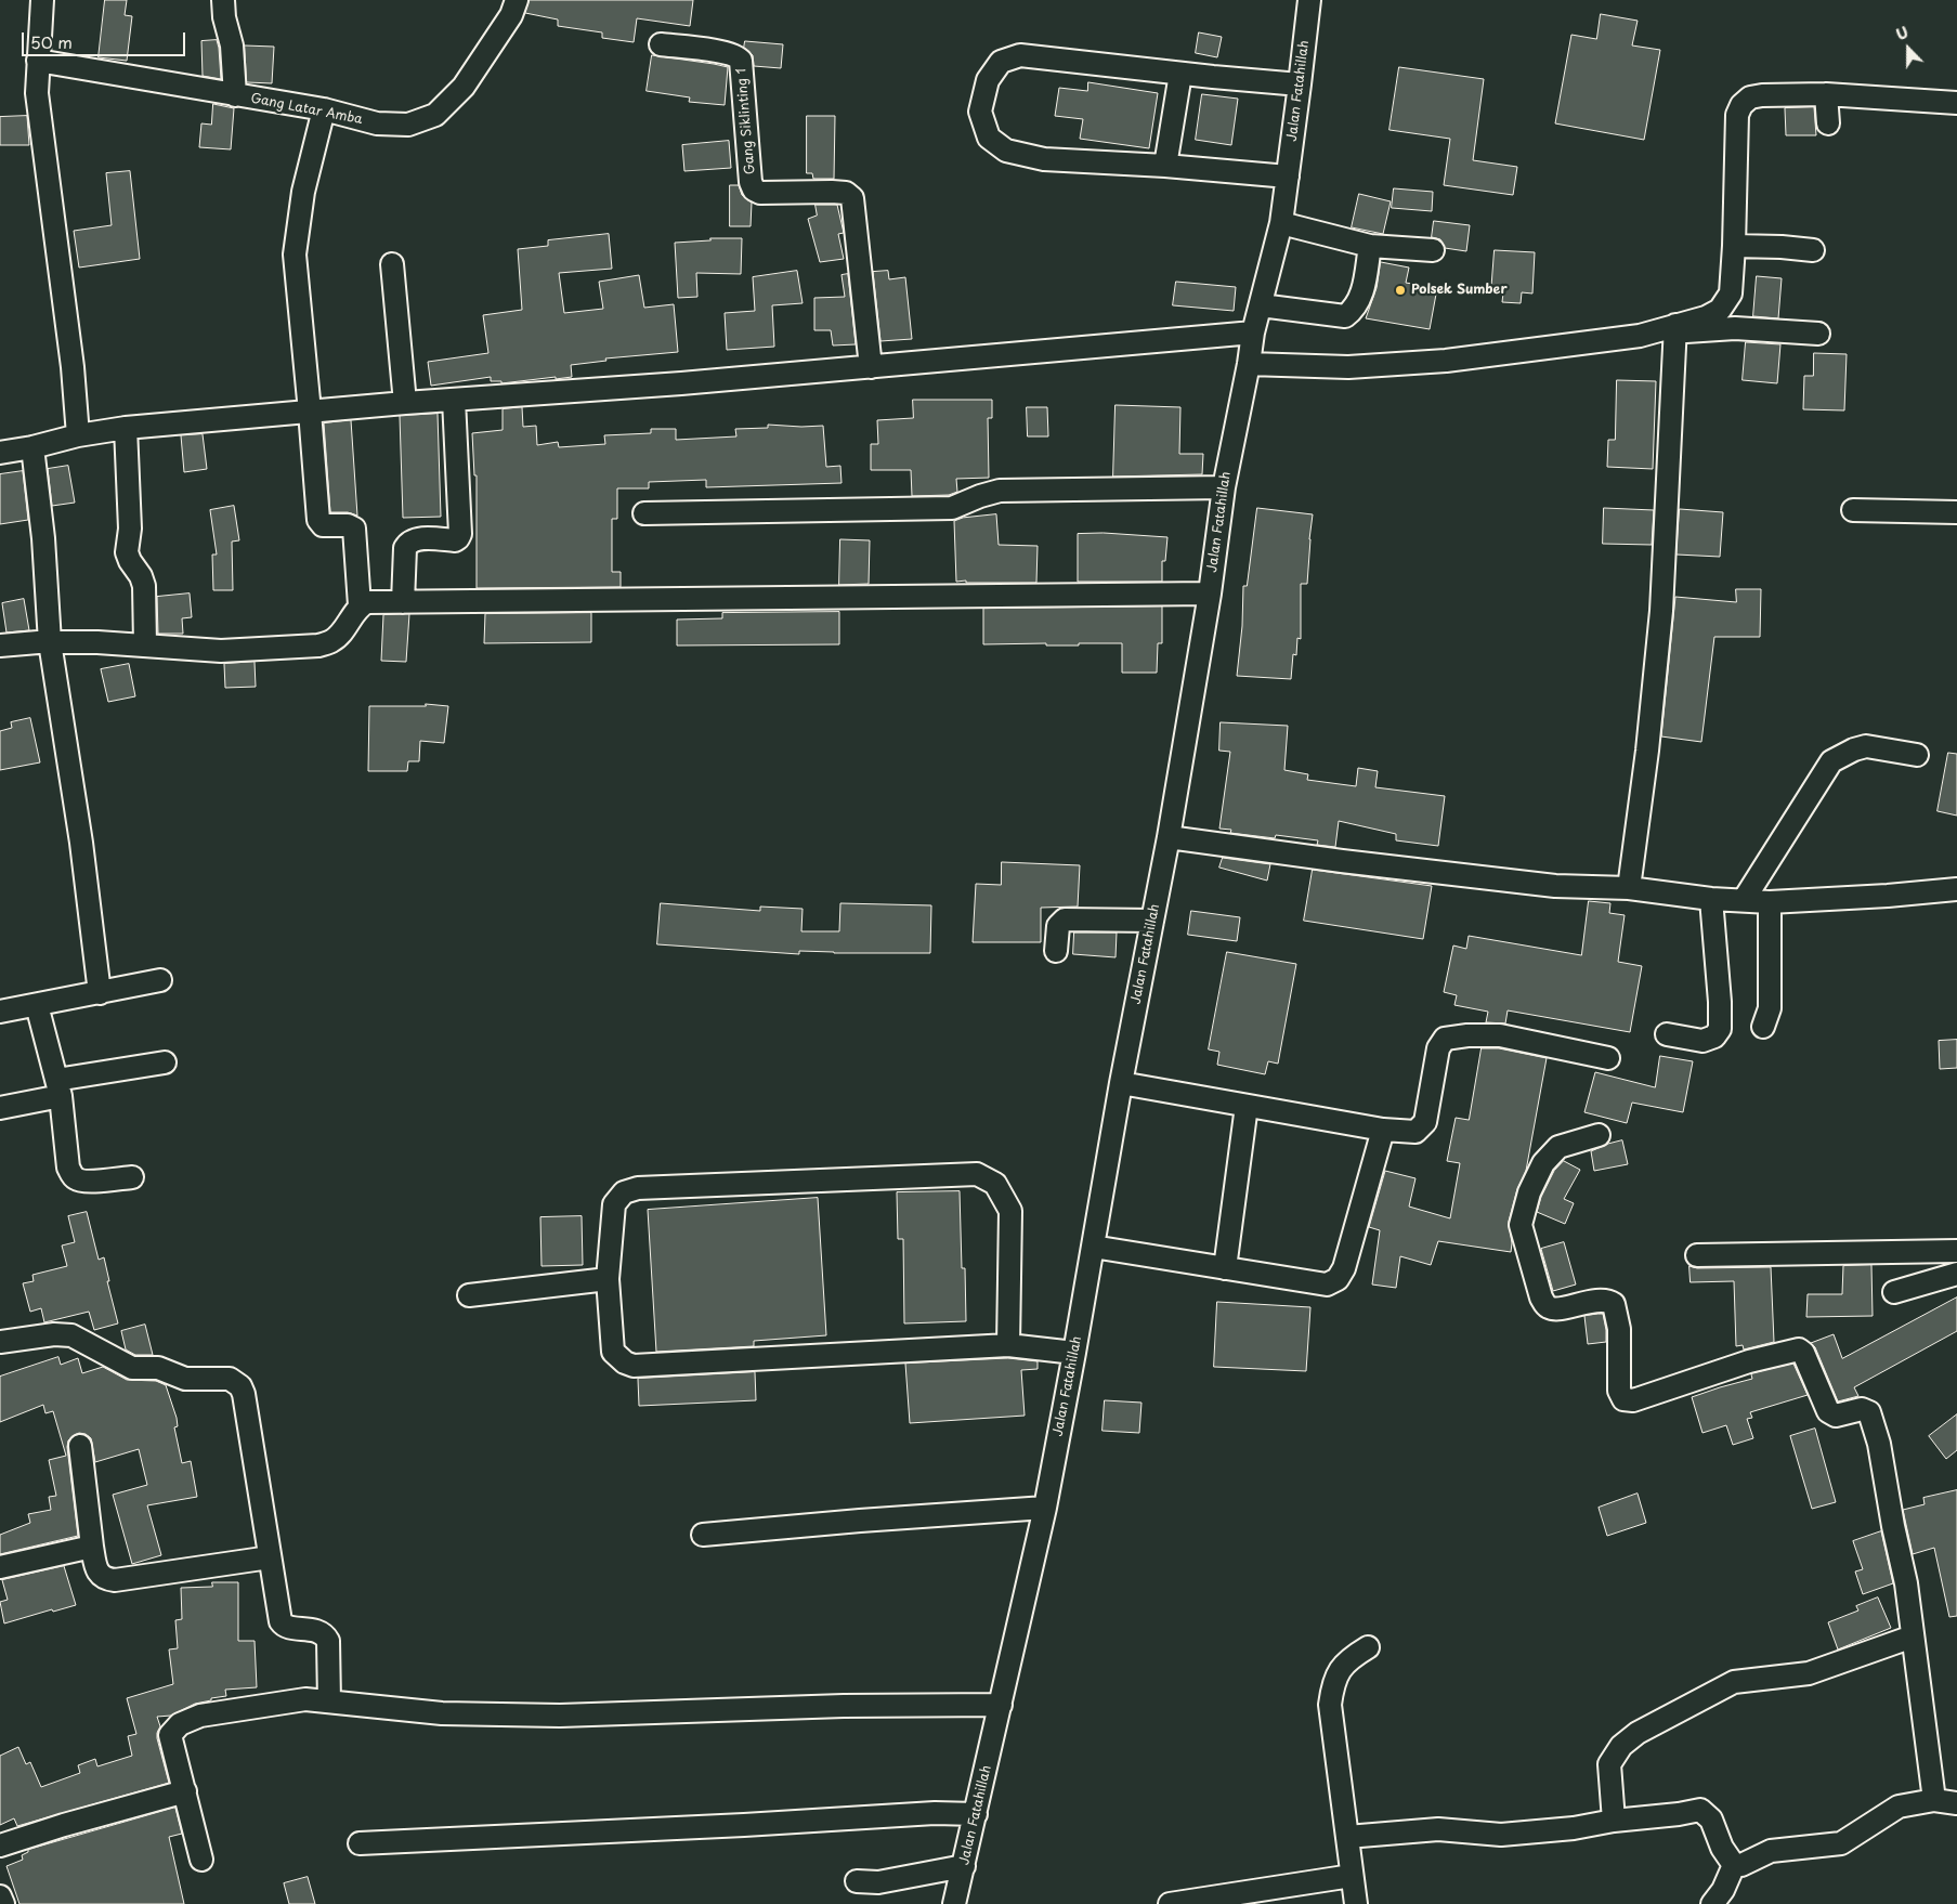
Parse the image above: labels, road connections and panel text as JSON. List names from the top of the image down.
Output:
{
  "streets": {
    "street": ["Jalan Fatahillah", "Gang Latar Amba", "Gang Siklinting 1"]
  },
  "places": ["Polsek Sumber"],
  "scale_bar": "50 m",
  "north": "top"
}
